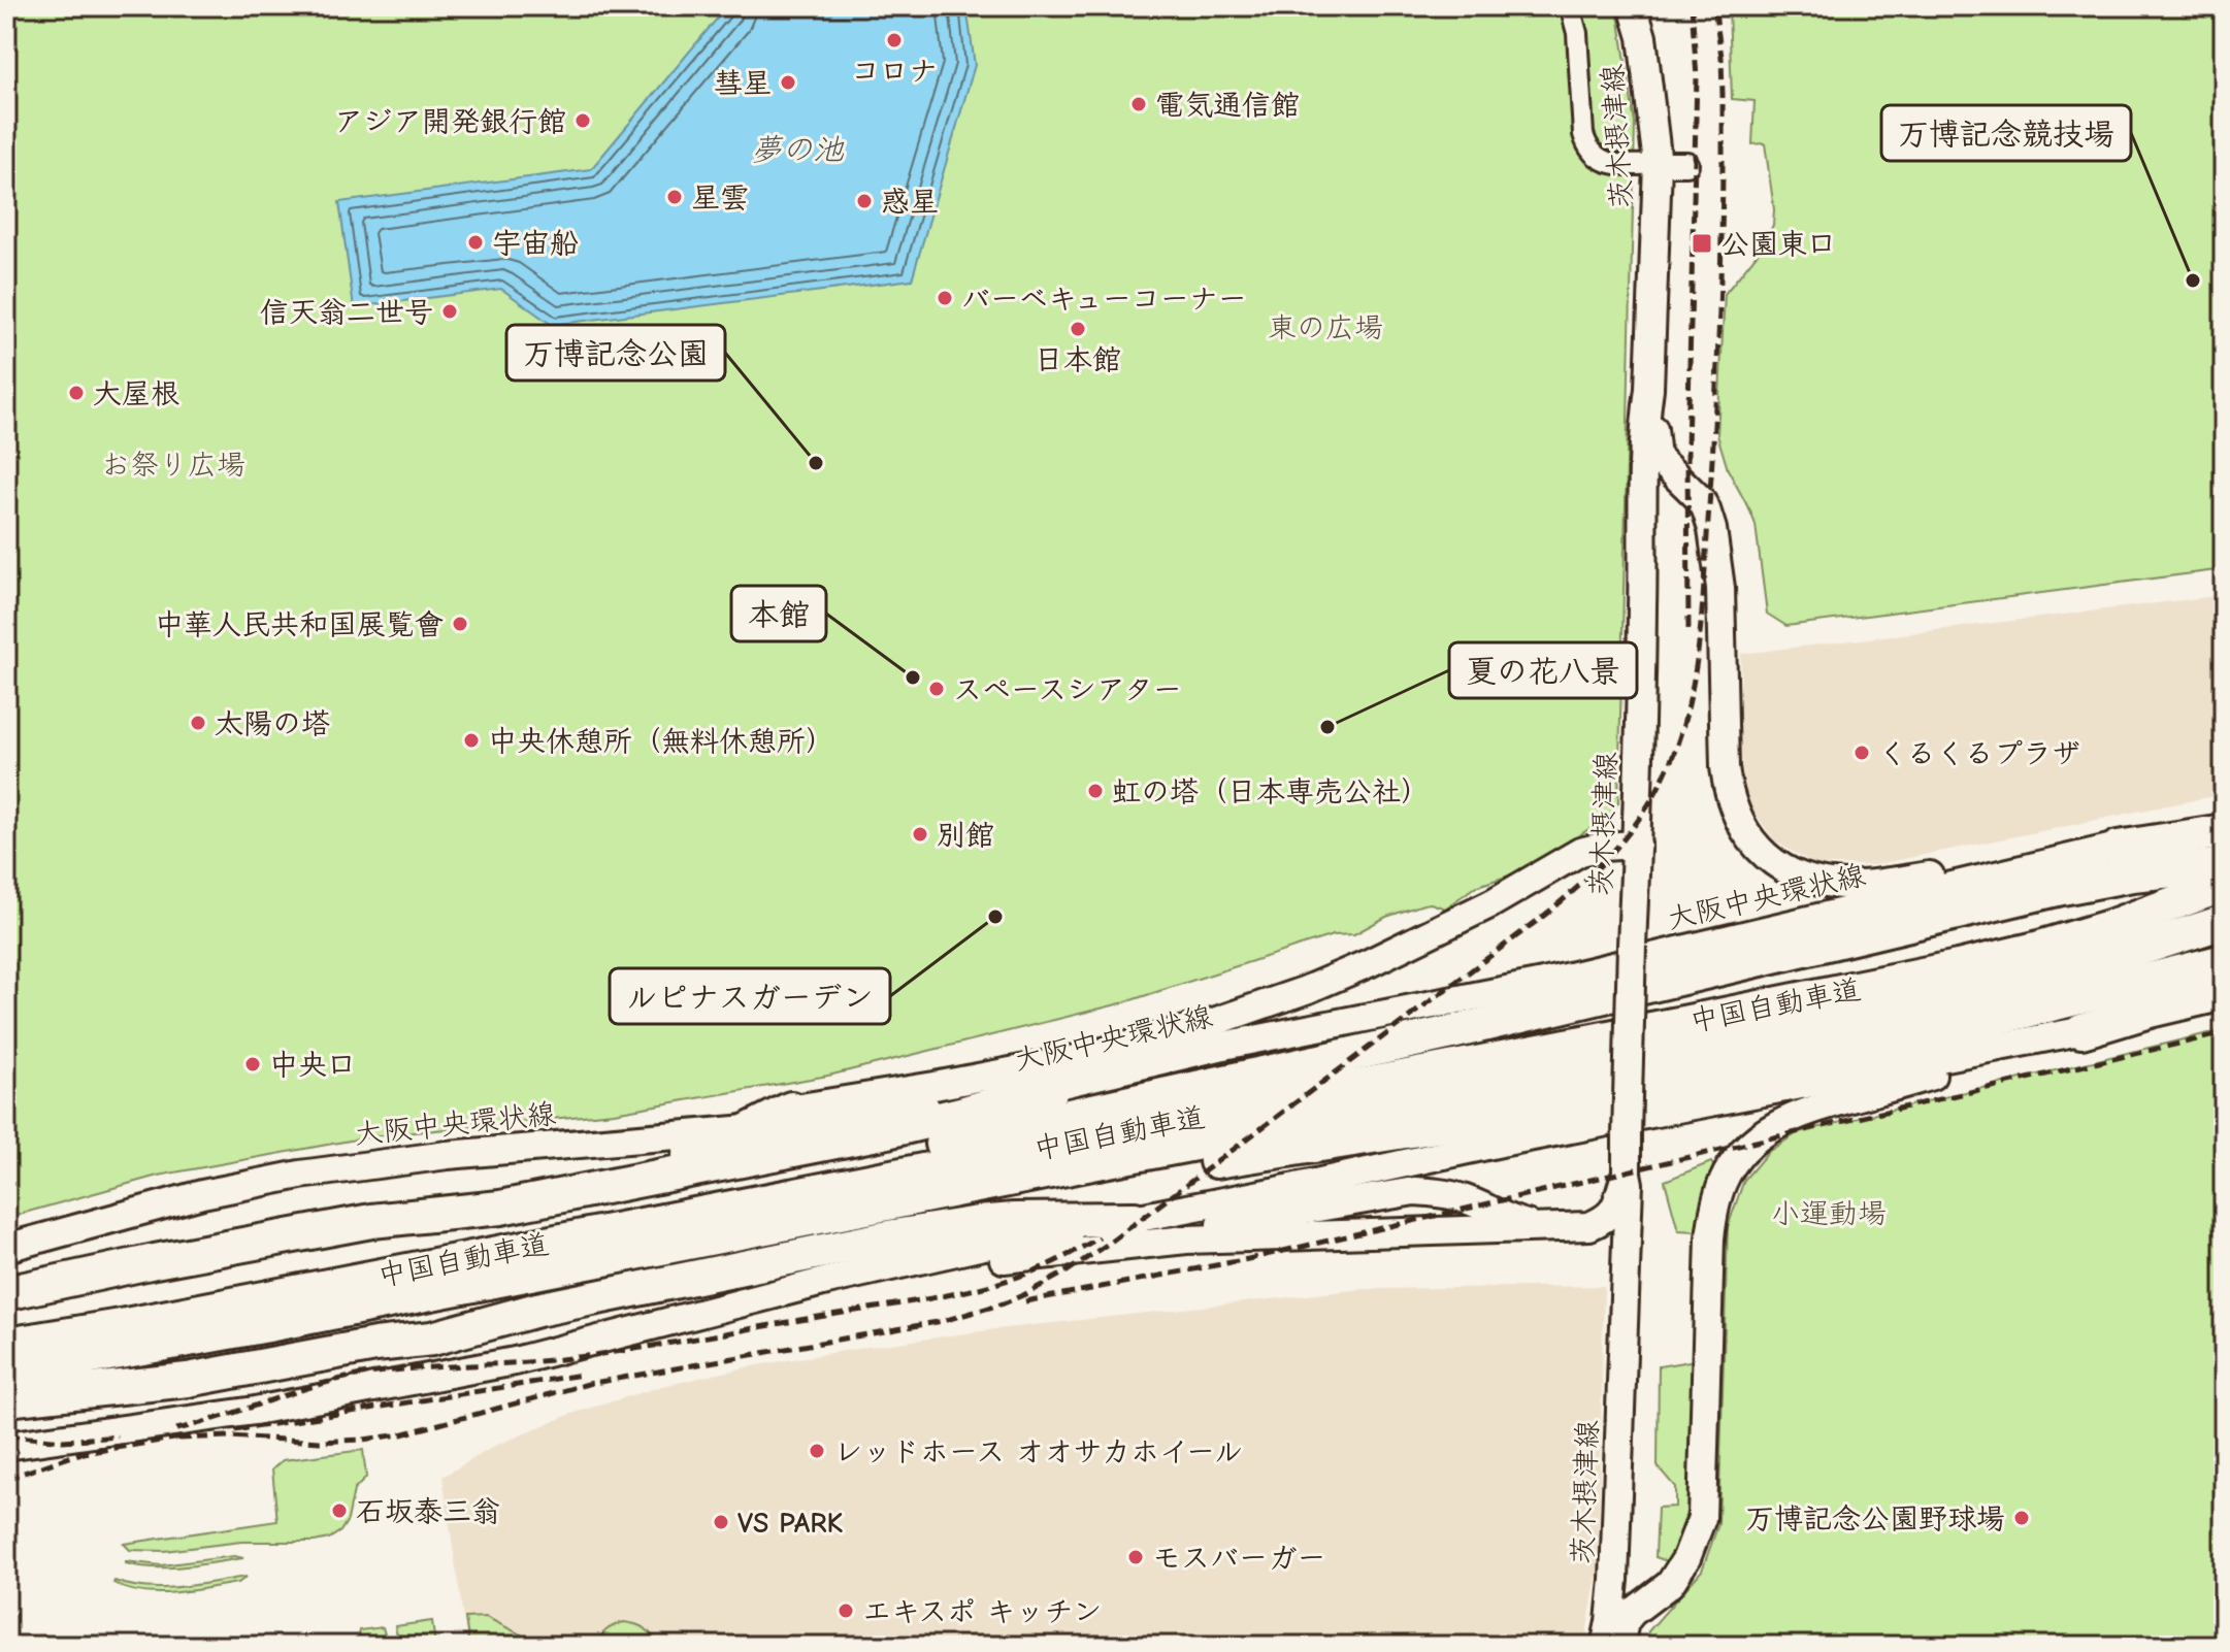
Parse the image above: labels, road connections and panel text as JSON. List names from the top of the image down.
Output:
{
  "streets": {
    "highway": ["中国自動車道"],
    "main road": ["茨木摂津線", "大阪中央環状線"]
  },
  "water": ["夢の池"],
  "parks": ["東の広場", "お祭り広場", "小運動場"],
  "places": {
    "other": [
      "コロナ",
      "彗星",
      "電気通信館",
      "アジア開発銀行館",
      "星雲",
      "惑星",
      "宇宙船",
      "万博記念競技場",
      "バーベキューコーナー",
      "信天翁二世号",
      "日本館",
      "大屋根",
      "万博記念公園",
      "中華人民共和国展覧會",
      "本館",
      "スペースシアター",
      "太陽の塔",
      "夏の花八景",
      "中央休憩所（無料休憩所）",
      "くるくるプラザ",
      "虹の塔（日本専売公社）",
      "別館",
      "ルピナスガーデン",
      "中央口",
      "レッドホース オオサカホイール",
      "石坂泰三翁",
      "万博記念公園野球場",
      "VS PARK",
      "モスバーガー",
      "エキスポ キッチン"
    ],
    "transit": ["公園東口"]
  }
}
